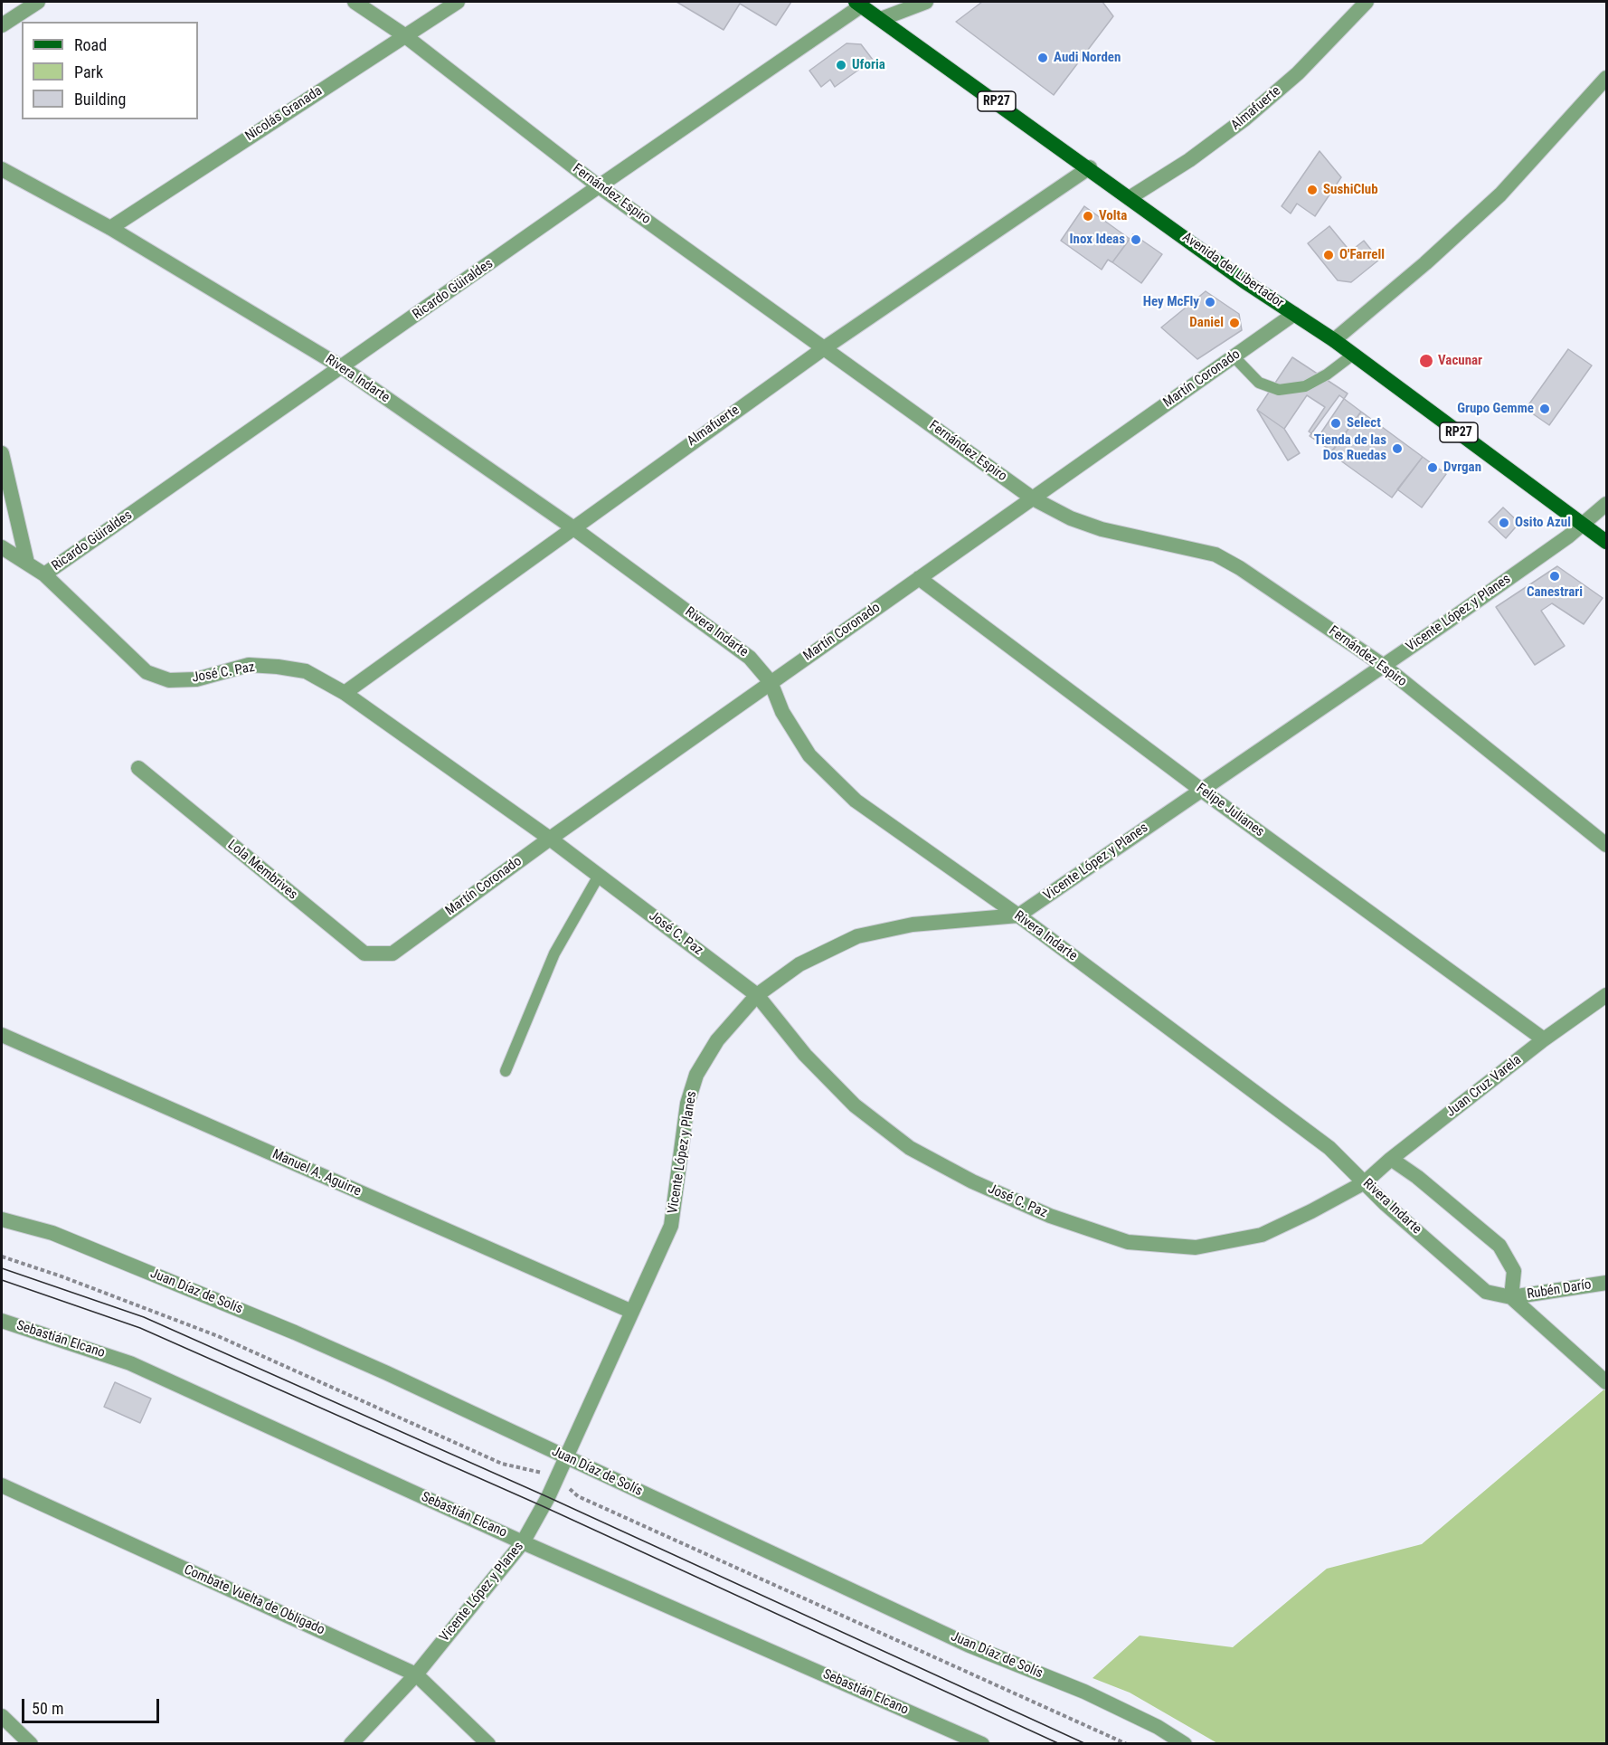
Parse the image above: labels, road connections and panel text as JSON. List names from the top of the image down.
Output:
{
  "streets": {
    "main road": ["RP27", "Avenida del Libertador"],
    "street": [
      "Almafuerte",
      "Nicolás Granada",
      "Fernández Espiro",
      "Ricardo Güiraldes",
      "Rivera Indarte",
      "Martín Coronado",
      "Vicente López y Planes",
      "José C. Paz",
      "Felipe Julianes",
      "Lola Membrives",
      "Juan Cruz Varela",
      "Manuel A. Aguirre",
      "Rubén Darío",
      "Juan Díaz de Solís",
      "Sebastián Elcano",
      "Combate Vuelta de Obligado"
    ]
  },
  "crossings": [
    ["Almafuerte", "Fernández Espiro"],
    ["Almafuerte", "Avenida del Libertador"],
    ["Almafuerte", "Rivera Indarte"],
    ["Almafuerte", "José C. Paz"],
    ["Nicolás Granada", "Fernández Espiro"],
    ["Nicolás Granada", "Rivera Indarte"],
    ["Fernández Espiro", "Ricardo Güiraldes"],
    ["Fernández Espiro", "Martín Coronado"],
    ["Fernández Espiro", "Vicente López y Planes"],
    ["Avenida del Libertador", "Ricardo Güiraldes"],
    ["Avenida del Libertador", "Martín Coronado"],
    ["Avenida del Libertador", "Vicente López y Planes"],
    ["Ricardo Güiraldes", "Rivera Indarte"],
    ["Ricardo Güiraldes", "José C. Paz"],
    ["Rivera Indarte", "Martín Coronado"],
    ["Rivera Indarte", "Vicente López y Planes"],
    ["Rivera Indarte", "José C. Paz"],
    ["Rivera Indarte", "Juan Cruz Varela"],
    ["Rivera Indarte", "Rubén Darío"],
    ["Martín Coronado", "José C. Paz"],
    ["Martín Coronado", "Felipe Julianes"],
    ["Martín Coronado", "Lola Membrives"],
    ["Vicente López y Planes", "José C. Paz"],
    ["Vicente López y Planes", "Felipe Julianes"],
    ["Vicente López y Planes", "Manuel A. Aguirre"],
    ["Vicente López y Planes", "Juan Díaz de Solís"],
    ["Vicente López y Planes", "Sebastián Elcano"],
    ["Vicente López y Planes", "Combate Vuelta de Obligado"],
    ["José C. Paz", "Juan Cruz Varela"],
    ["Felipe Julianes", "Juan Cruz Varela"]
  ],
  "places": [
    "Audi Norden",
    "Uforia",
    "SushiClub",
    "Volta",
    "Inox Ideas",
    "O'Farrell",
    "Hey McFly",
    "Daniel",
    "Vacunar",
    "Grupo Gemme",
    "Select",
    "Tienda de las Dos Ruedas",
    "Dvrgan",
    "Osito Azul",
    "Canestrari"
  ],
  "legend": ["Road", "Park", "Building"],
  "scale_bar": "50 m"
}
